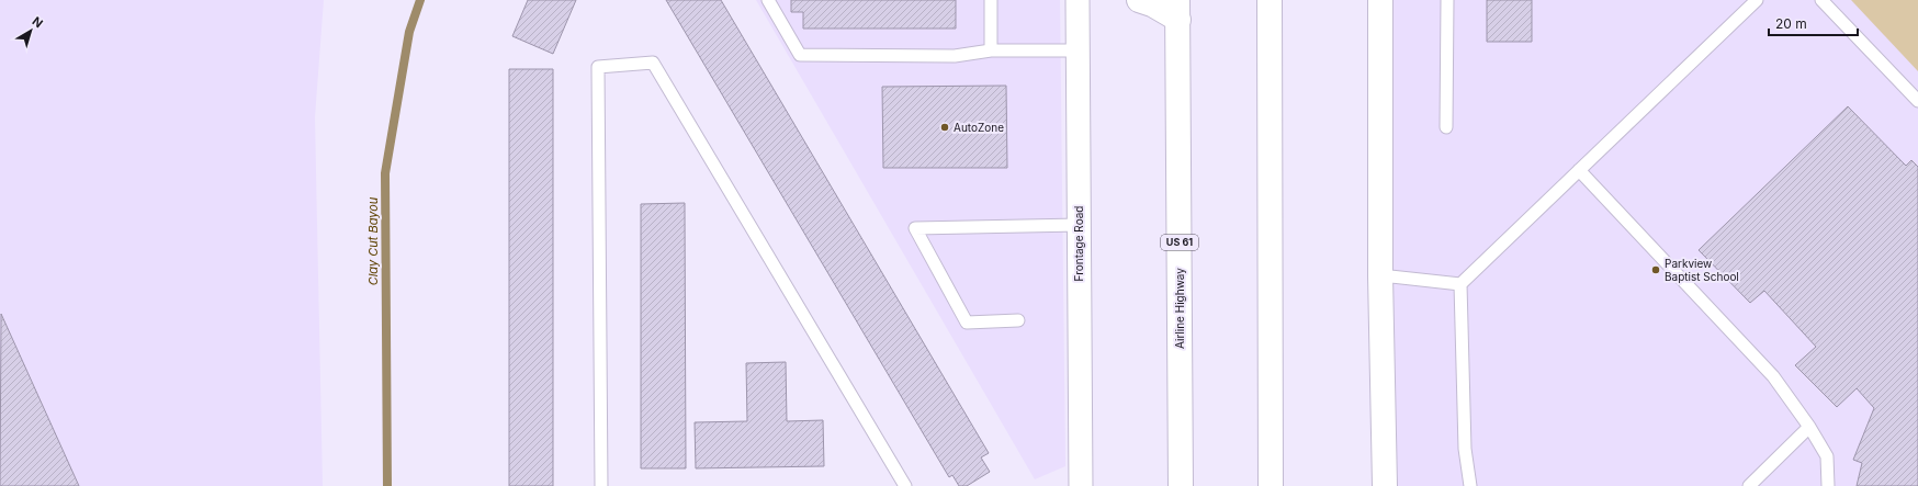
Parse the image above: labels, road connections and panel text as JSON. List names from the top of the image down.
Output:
{
  "streets": {
    "main road": ["US 61", "Airline Highway"],
    "street": ["Frontage Road"]
  },
  "water": ["Clay Cut Bayou"],
  "places": ["AutoZone", "Parkview Baptist School"],
  "scale_bar": "20 m",
  "north": "top right"
}
